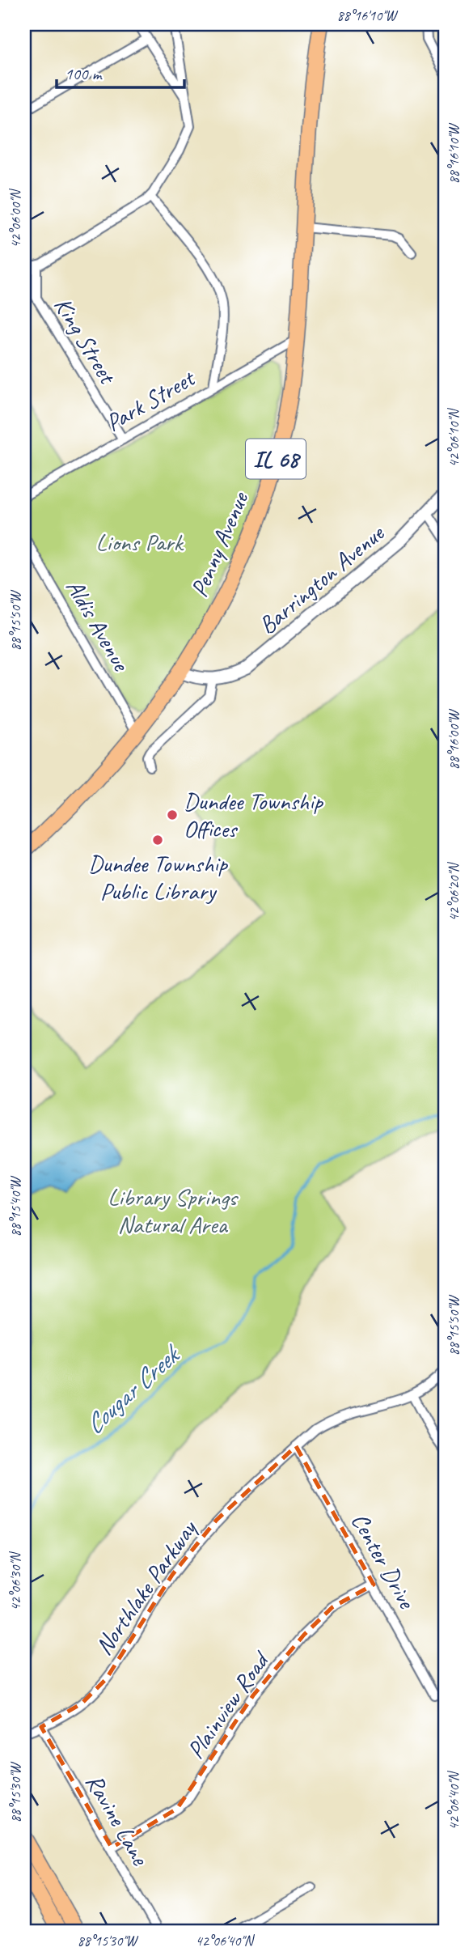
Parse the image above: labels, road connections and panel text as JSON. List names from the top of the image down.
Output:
{
  "streets": {
    "main road": ["IL 68", "Penny Avenue"],
    "street": [
      "King Street",
      "Park Street",
      "Barrington Avenue",
      "Aldis Avenue",
      "Center Drive",
      "Northlake Parkway",
      "Plainview Road",
      "Ravine Lane"
    ]
  },
  "crossings": [
    ["King Street", "Park Street"],
    ["Park Street", "Penny Avenue"],
    ["Penny Avenue", "Barrington Avenue"],
    ["Penny Avenue", "Aldis Avenue"],
    ["Center Drive", "Northlake Parkway"],
    ["Center Drive", "Plainview Road"],
    ["Northlake Parkway", "Ravine Lane"],
    ["Plainview Road", "Ravine Lane"]
  ],
  "water": ["Cougar Creek"],
  "parks": ["Lions Park", "Library Springs Natural Area"],
  "places": ["Dundee Township Offices", "Dundee Township Public Library"],
  "scale_bar": "100 m",
  "coordinates": [
    "88°16'10\"W",
    "42°06'00\"N",
    "42°06'10\"N",
    "88°15'50\"W",
    "88°16'00\"W",
    "42°06'20\"N",
    "88°15'40\"W",
    "42°06'30\"N",
    "88°15'30\"W",
    "42°06'40\"N"
  ]
}
